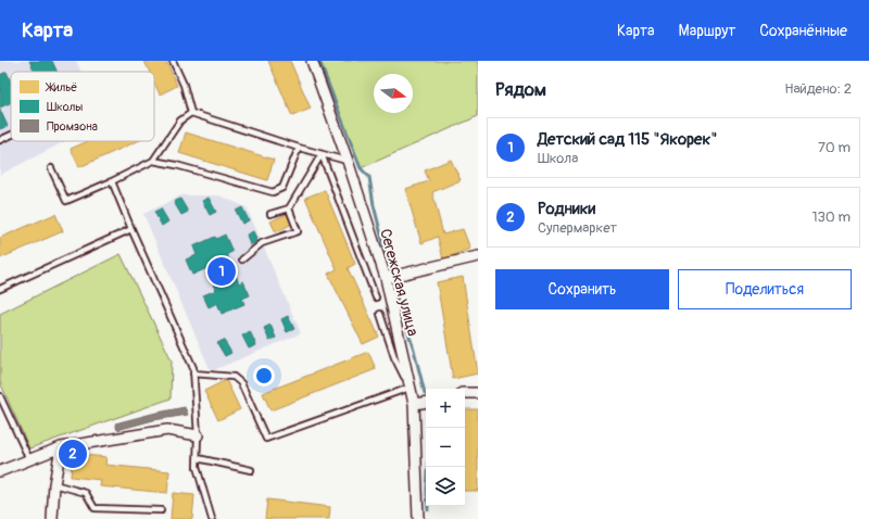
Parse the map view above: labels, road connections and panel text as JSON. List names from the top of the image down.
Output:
{
  "streets": {
    "street": ["Сегежская улица"]
  },
  "legend": ["Жильё", "Школы", "Промзона"],
  "north": "right",
  "page": {
    "header": "Карта",
    "nav": ["Карта", "Маршрут", "Сохранённые"],
    "heading": ["Рядом", "Найдено: 2"],
    "list": [
      {
        "mark": "1",
        "name": "Детский сад 115 \"Якорек\"",
        "note": "Школа",
        "value": "70 m"
      },
      {
        "mark": "2",
        "name": "Родники",
        "note": "Супермаркет",
        "value": "130 m"
      }
    ],
    "pins": ["1", "2"],
    "buttons": ["Сохранить", "Поделиться"],
    "map_buttons": ["+", "−"]
  }
}
